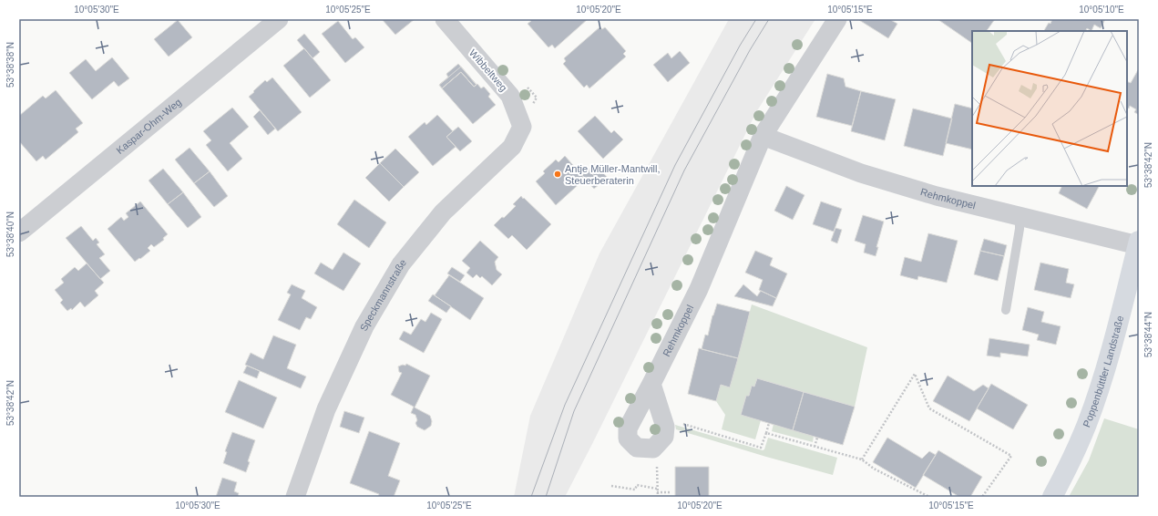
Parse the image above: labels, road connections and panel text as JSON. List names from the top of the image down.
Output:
{
  "streets": {
    "main road": ["Poppenbüttler Landstraße"],
    "street": [
      "Wibbeltweg",
      "Kaspar-Ohm-Weg",
      "Rehmkoppel",
      "Speckmannstraße"
    ]
  },
  "crossings": [
    ["Wibbeltweg", "Speckmannstraße"],
    ["Rehmkoppel", "Poppenbüttler Landstraße"]
  ],
  "places": ["Antje Müller-Mantwill, Steuerberaterin"],
  "coordinates": [
    "10°05'30\"E",
    "10°05'25\"E",
    "10°05'20\"E",
    "10°05'15\"E",
    "10°05'10\"E",
    "53°38'38\"N",
    "53°38'42\"N",
    "53°38'40\"N",
    "53°38'44\"N"
  ]
}
